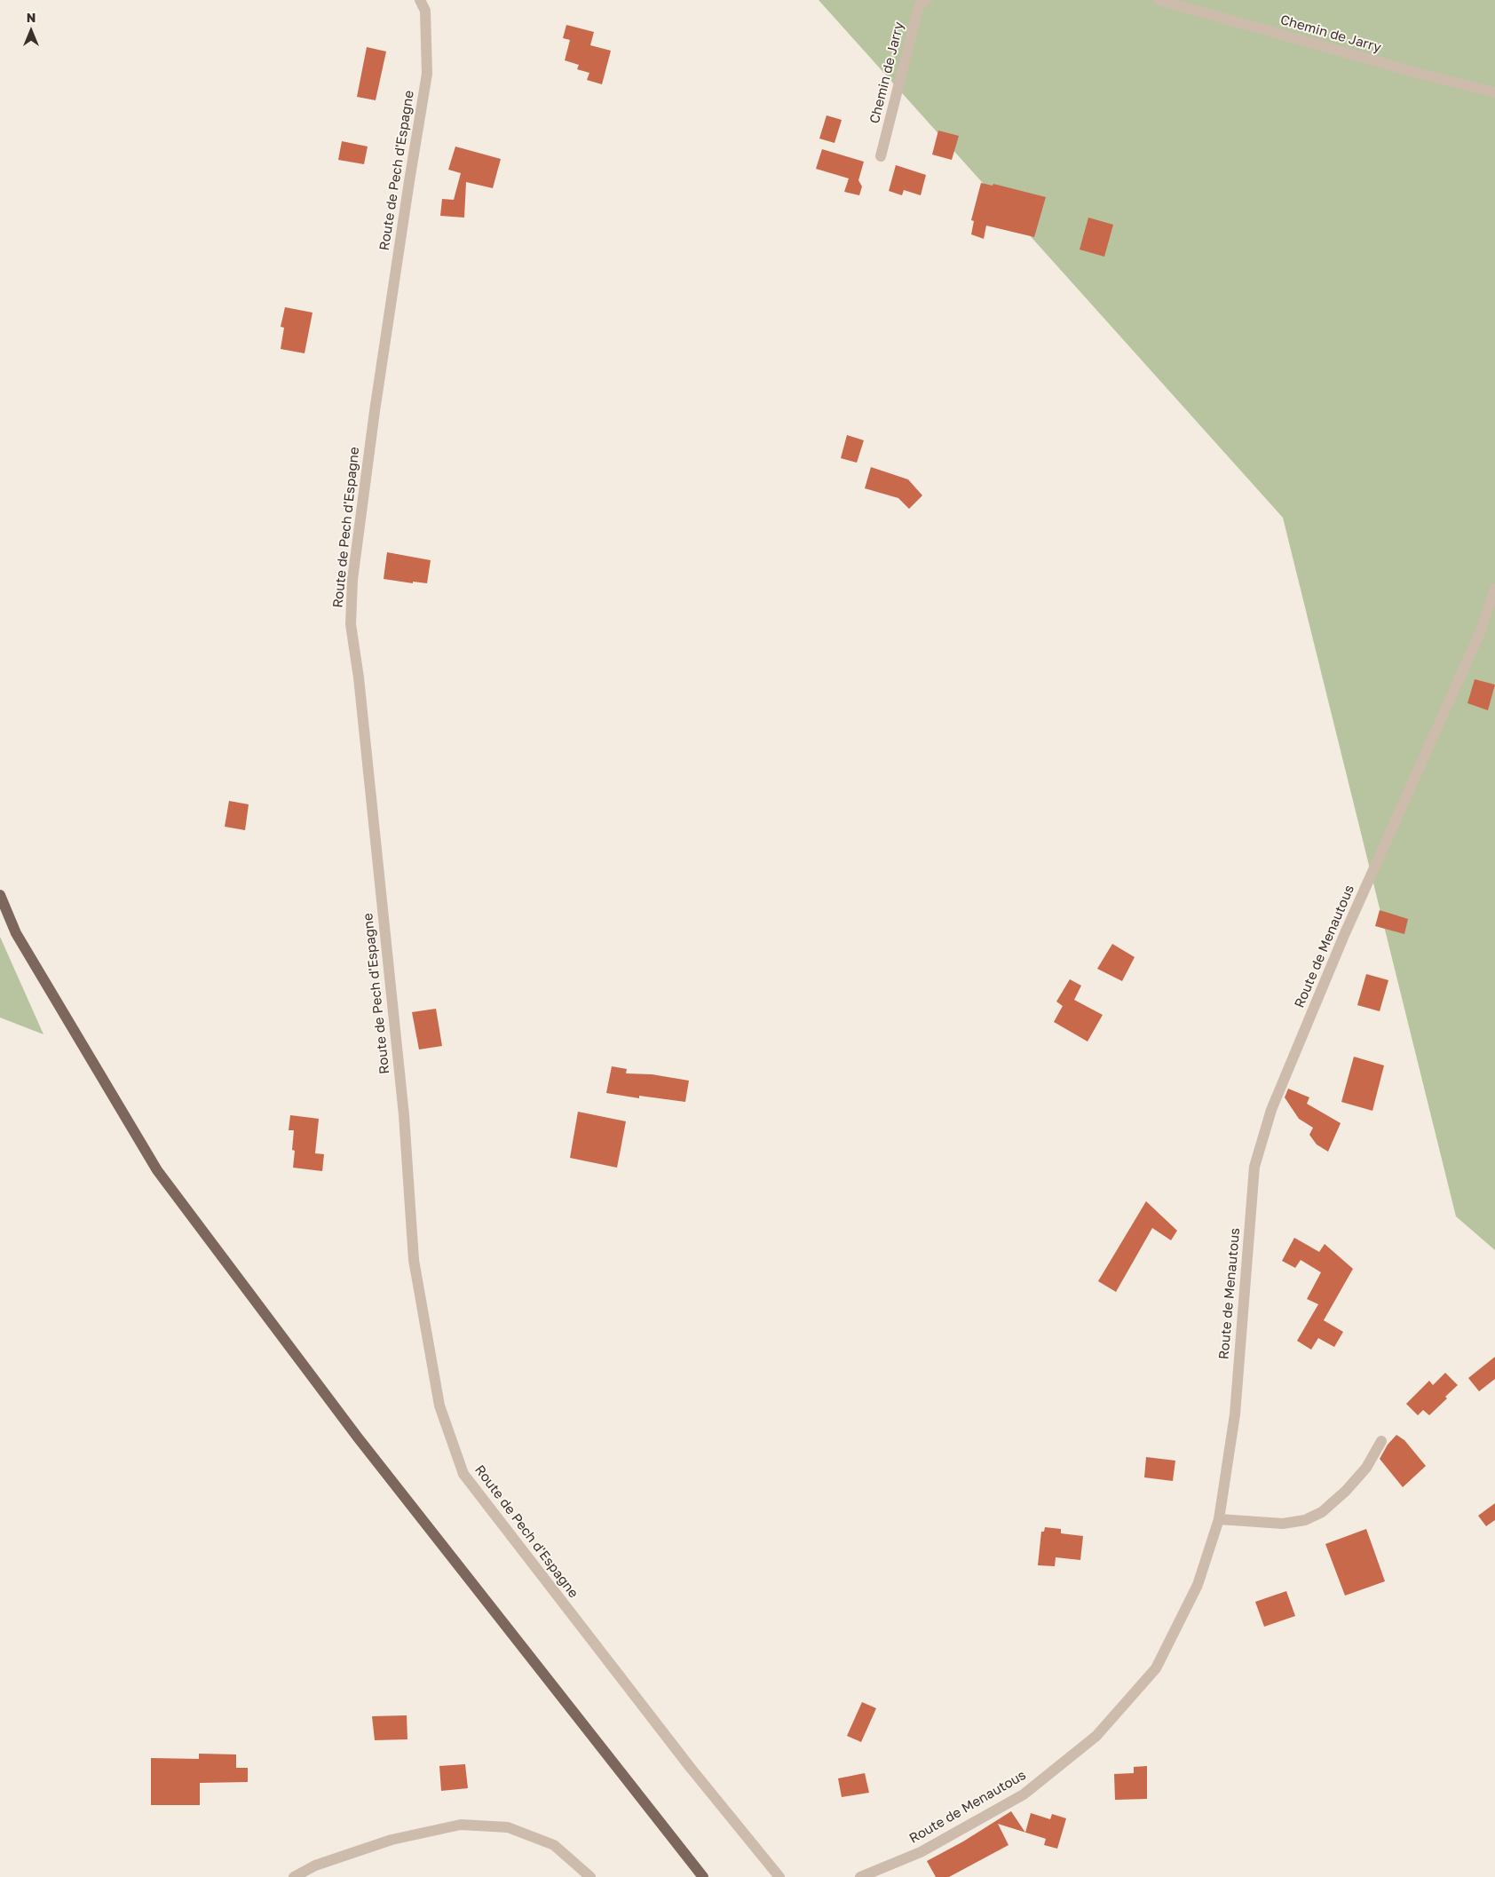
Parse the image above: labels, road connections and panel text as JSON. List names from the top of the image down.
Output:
{
  "streets": {
    "street": ["Chemin de Jarry", "Route de Pech d'Espagne", "Route de Menautous"]
  },
  "north": "top"
}
